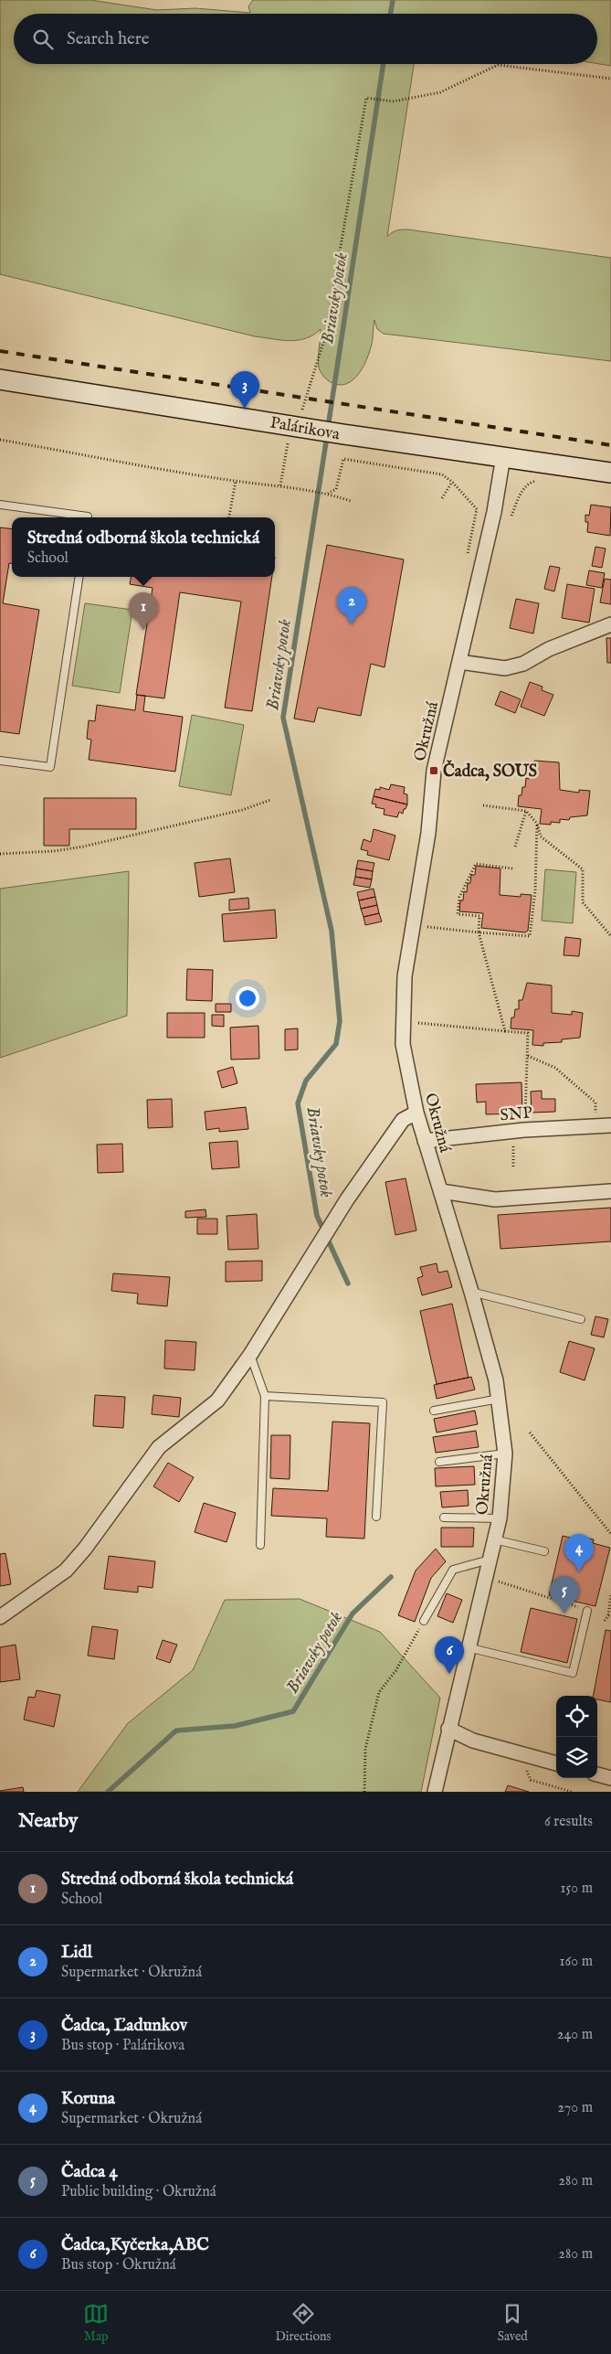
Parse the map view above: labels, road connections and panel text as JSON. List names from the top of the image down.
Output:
{
  "streets": {
    "main road": ["Palárikova"],
    "street": ["Okružná", "SNP"]
  },
  "crossings": [
    ["Palárikova", "Okružná"],
    ["Okružná", "SNP"]
  ],
  "water": ["Briavsky potok"],
  "places": {
    "transit": ["Čadca, SOUS"]
  },
  "page": {
    "search": "Search here",
    "pins": [
      "3",
      "2",
      "1",
      "4",
      "5",
      "6"
    ],
    "popup": ["Stredná odborná škola technická", "School"],
    "heading": ["Nearby", "6 results"],
    "list": [
      {
        "mark": "1",
        "name": "Stredná odborná škola technická",
        "note": "School",
        "value": "150 m"
      },
      {
        "mark": "2",
        "name": "Lidl",
        "note": "Supermarket · Okružná",
        "value": "160 m"
      },
      {
        "mark": "3",
        "name": "Čadca, Ľadunkov",
        "note": "Bus stop · Palárikova",
        "value": "240 m"
      },
      {
        "mark": "4",
        "name": "Koruna",
        "note": "Supermarket · Okružná",
        "value": "270 m"
      },
      {
        "mark": "5",
        "name": "Čadca 4",
        "note": "Public building · Okružná",
        "value": "280 m"
      },
      {
        "mark": "6",
        "name": "Čadca,Kyčerka,ABC",
        "note": "Bus stop · Okružná",
        "value": "280 m"
      }
    ],
    "nav": ["Map", "Directions", "Saved"]
  }
}
